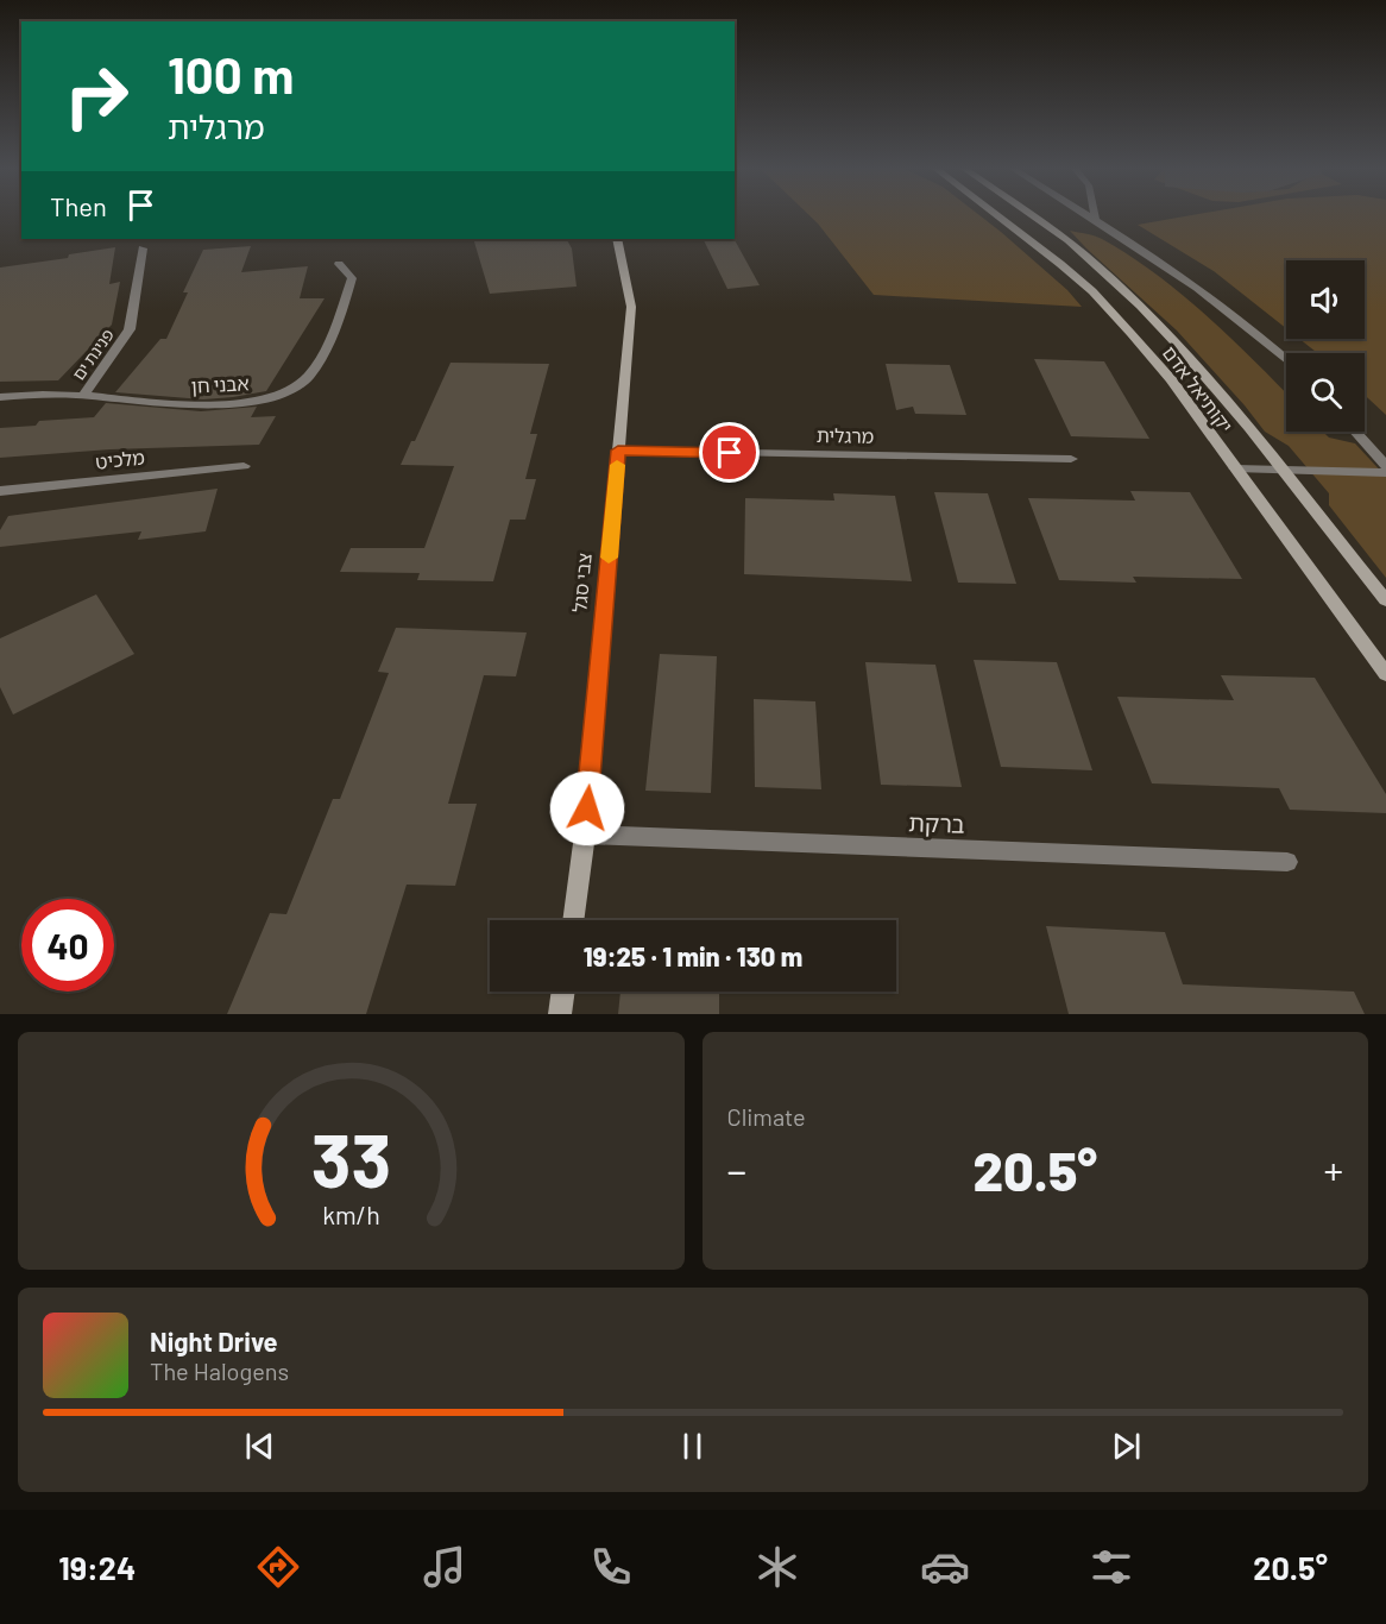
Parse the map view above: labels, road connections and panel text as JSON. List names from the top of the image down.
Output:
{
  "streets": {
    "main road": ["יקותיאל אדם", "צבי סגל"],
    "street": [
      "פנינת ים",
      "אבני חן",
      "מרגלית",
      "מלכיט",
      "ברקת"
    ]
  },
  "crossings": [
    ["פנינת ים", "אבני חן"],
    ["מרגלית", "צבי סגל"],
    ["צבי סגל", "ברקת"]
  ],
  "page": {
    "turn": ["100 m", "מרגלית"],
    "then": "Then",
    "limit": "40",
    "trip": "19:25 · 1 min · 130 m",
    "tile": "Climate",
    "heat": ["−", "20.5°", "+"],
    "song": ["Night Drive", "The Halogens"],
    "tabs": ["19:24", "20.5°"],
    "gauge": ["33", "km/h"]
  }
}
